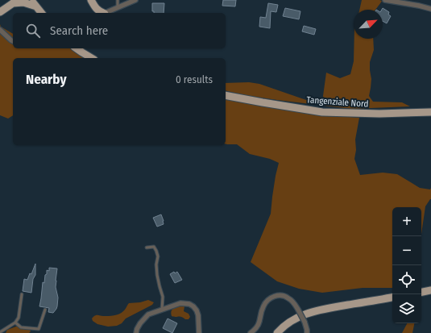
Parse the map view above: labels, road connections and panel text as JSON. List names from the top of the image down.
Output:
{
  "streets": {
    "main road": ["Tangenziale Nord"]
  },
  "north": "top right",
  "page": {
    "search": "Search here",
    "heading": ["Nearby", "0 results"],
    "map_buttons": ["+", "−"]
  }
}
